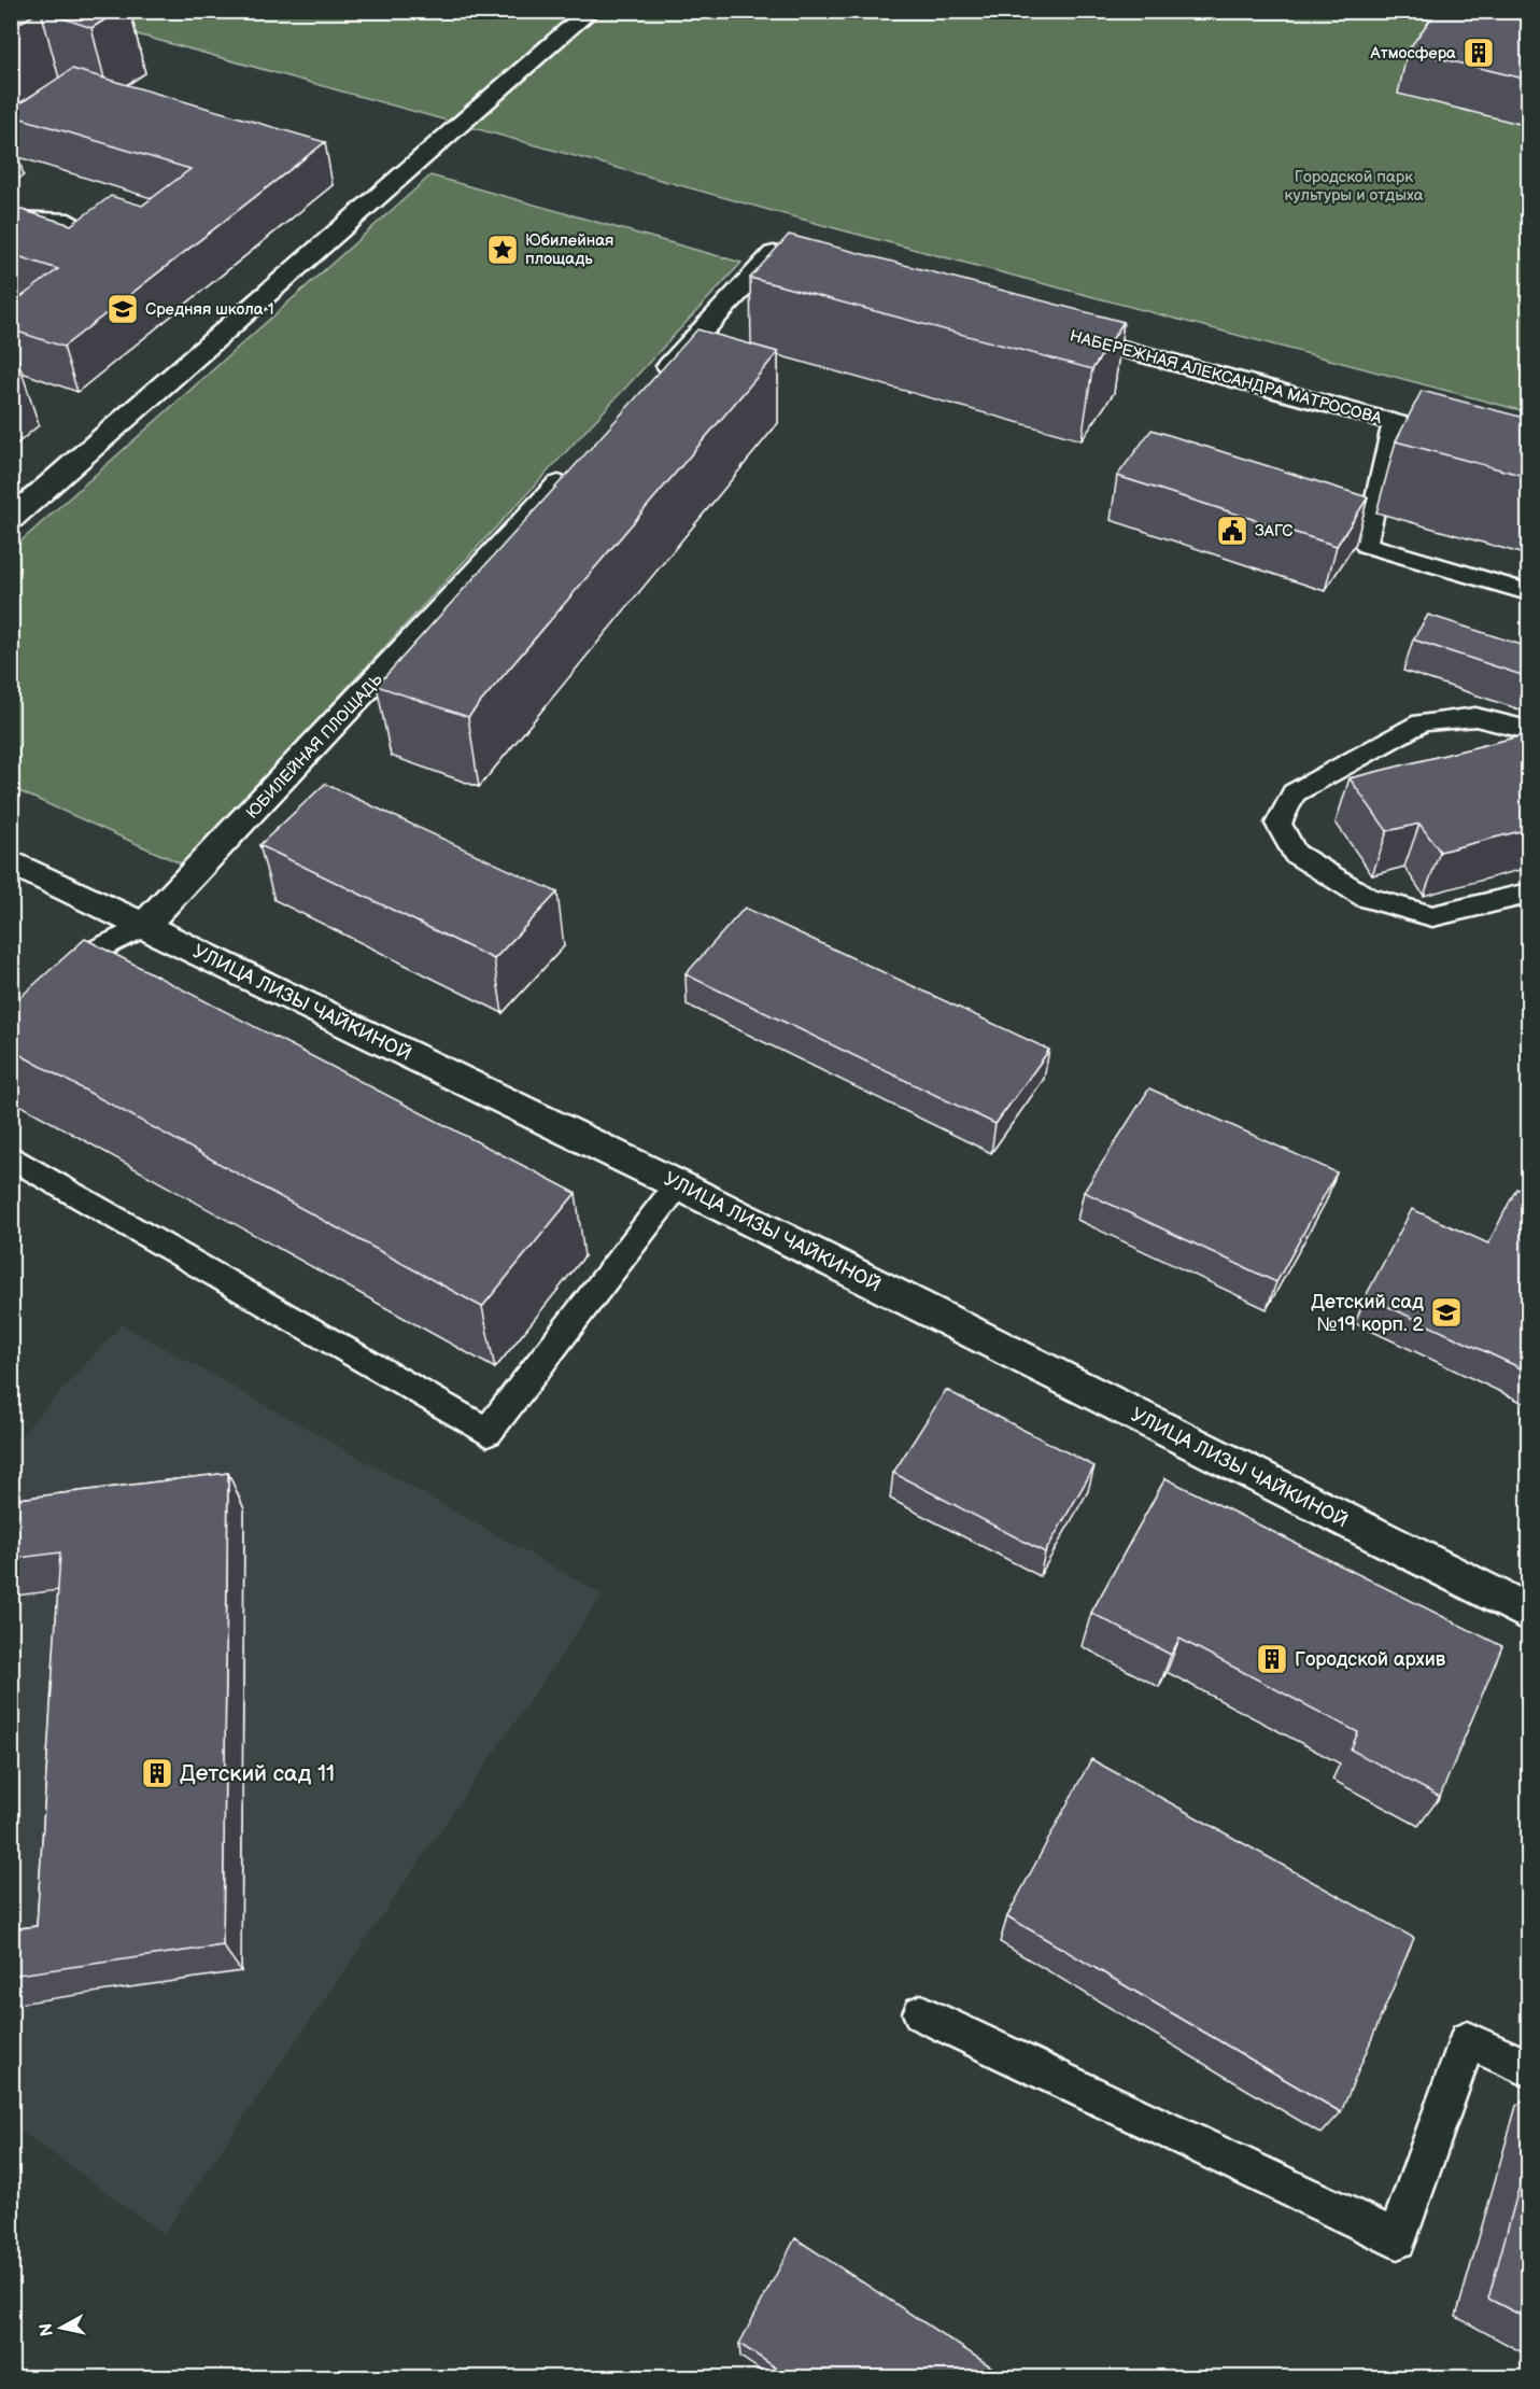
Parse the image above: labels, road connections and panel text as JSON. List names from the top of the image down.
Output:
{
  "streets": {
    "street": ["НАБЕРЕЖНАЯ АЛЕКСАНДРА МАТРОСОВА", "ЮБИЛЕЙНАЯ ПЛОЩАДЬ", "УЛИЦА ЛИЗЫ ЧАЙКИНОЙ"]
  },
  "crossings": [
    ["ЮБИЛЕЙНАЯ ПЛОЩАДЬ", "УЛИЦА ЛИЗЫ ЧАЙКИНОЙ"]
  ],
  "parks": ["Городской парк культуры и отдыха"],
  "places": {
    "building": ["Атмосфера", "Городской архив", "Детский сад 11"],
    "place": ["Юбилейная площадь"],
    "school or university": ["Средняя школа 1", "Детский сад №19 корп. 2"],
    "public building": ["ЗАГС"]
  },
  "north": "left"
}
